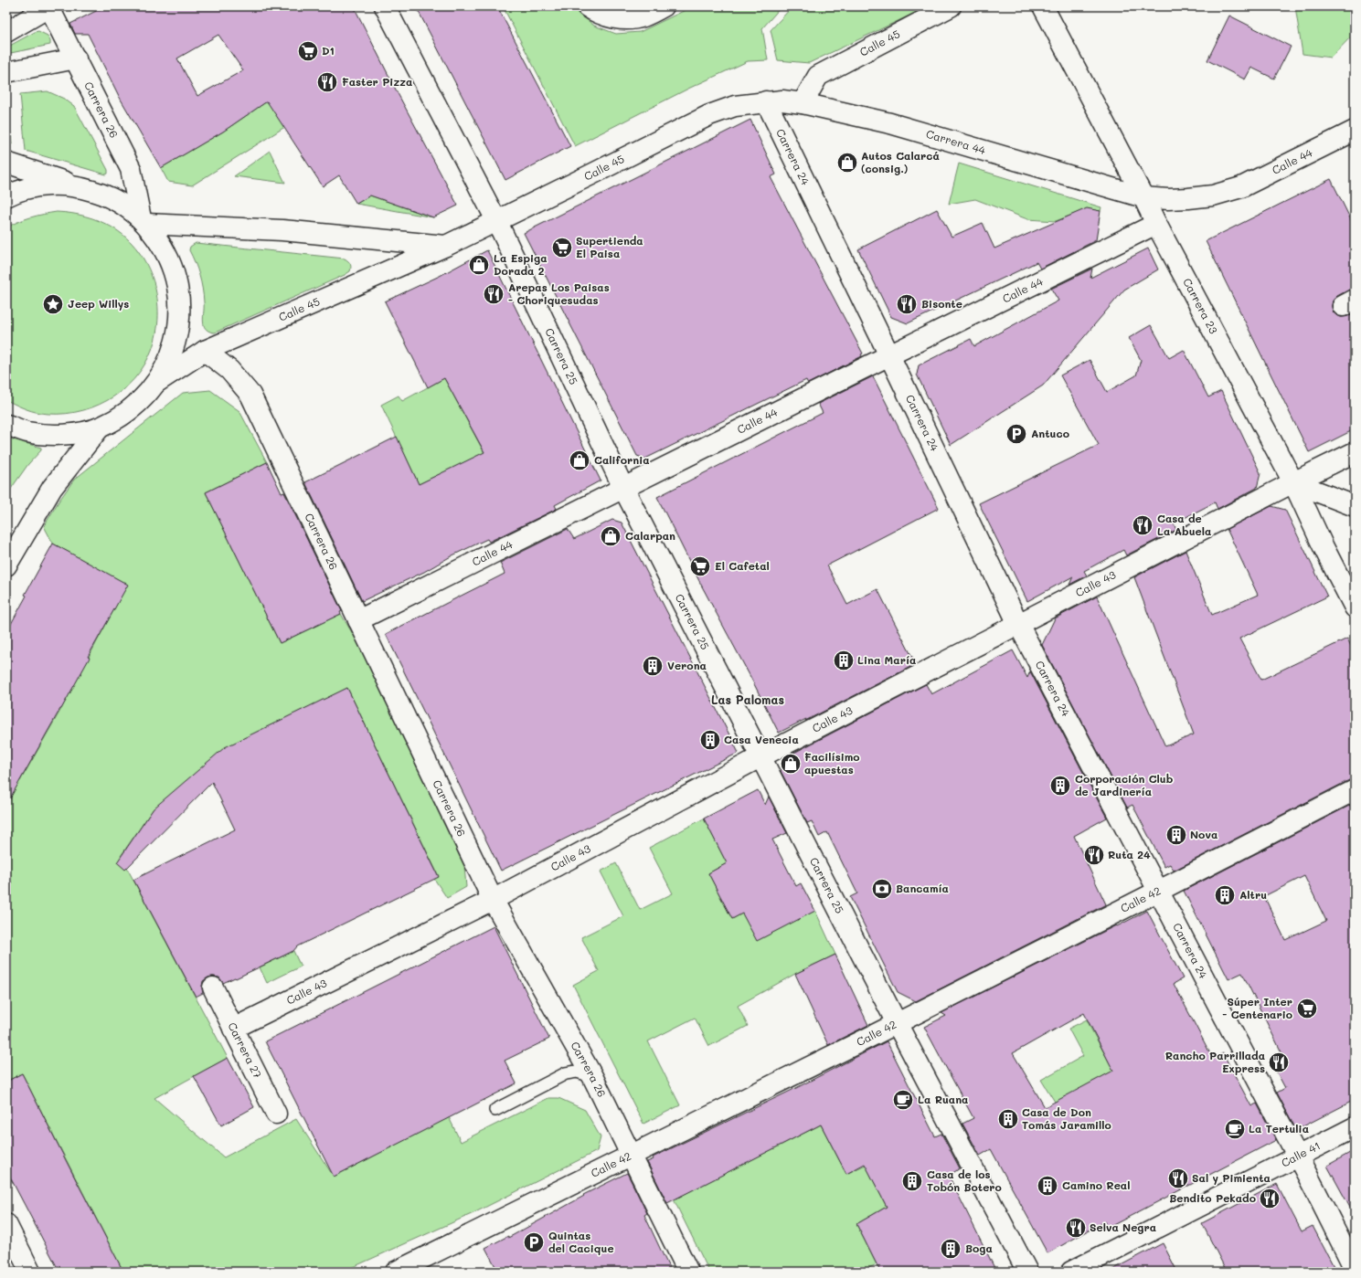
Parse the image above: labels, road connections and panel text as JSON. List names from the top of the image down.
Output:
{
  "streets": {
    "main road": [
      "Calle 45",
      "Carrera 26",
      "Carrera 44",
      "Carrera 24",
      "Calle 44",
      "Carrera 23",
      "Carrera 25",
      "Calle 43",
      "Calle 42",
      "Carrera 27",
      "Calle 41"
    ]
  },
  "crossings": [
    ["Calle 45", "Carrera 26"],
    ["Calle 45", "Carrera 44"],
    ["Calle 45", "Carrera 24"],
    ["Calle 45", "Carrera 25"],
    ["Carrera 26", "Calle 44"],
    ["Carrera 26", "Calle 43"],
    ["Carrera 26", "Calle 42"],
    ["Carrera 44", "Carrera 24"],
    ["Carrera 44", "Calle 44"],
    ["Carrera 44", "Carrera 23"],
    ["Carrera 24", "Calle 44"],
    ["Carrera 24", "Calle 43"],
    ["Carrera 24", "Calle 42"],
    ["Carrera 24", "Calle 41"],
    ["Calle 44", "Carrera 23"],
    ["Calle 44", "Carrera 25"],
    ["Carrera 23", "Calle 43"],
    ["Carrera 25", "Calle 43"],
    ["Carrera 25", "Calle 42"],
    ["Calle 43", "Carrera 27"]
  ],
  "districts": ["Las Palomas"],
  "places": {
    "supermarket": [
      "D1",
      "Supertienda El Paisa",
      "El Cafetal",
      "Súper Inter - Centenario"
    ],
    "restaurant": [
      "Faster Pizza",
      "Arepas Los Paisas - Choriquesudas",
      "Bisonte",
      "Casa de La Abuela",
      "Ruta 24",
      "Rancho Parrillada Express",
      "Sal y Pimienta",
      "Bendito Pekado",
      "Selva Negra"
    ],
    "shop": [
      "Autos Calarcá (consig.)",
      "La Espiga Dorada 2",
      "California",
      "Calarpan",
      "Facilísimo apuestas"
    ],
    "place": ["Jeep Willys"],
    "parking": ["Antuco", "Quintas del Cacique"],
    "building": [
      "Lina María",
      "Verona",
      "Casa Venecia",
      "Corporación Club de Jardinería",
      "Nova",
      "Altru",
      "Casa de Don Tomás Jaramillo",
      "Casa de los Tobón Botero",
      "Camino Real",
      "Boga"
    ],
    "bank": ["Bancamía"],
    "cafe": ["La Ruana", "La Tertulia"]
  }
}
